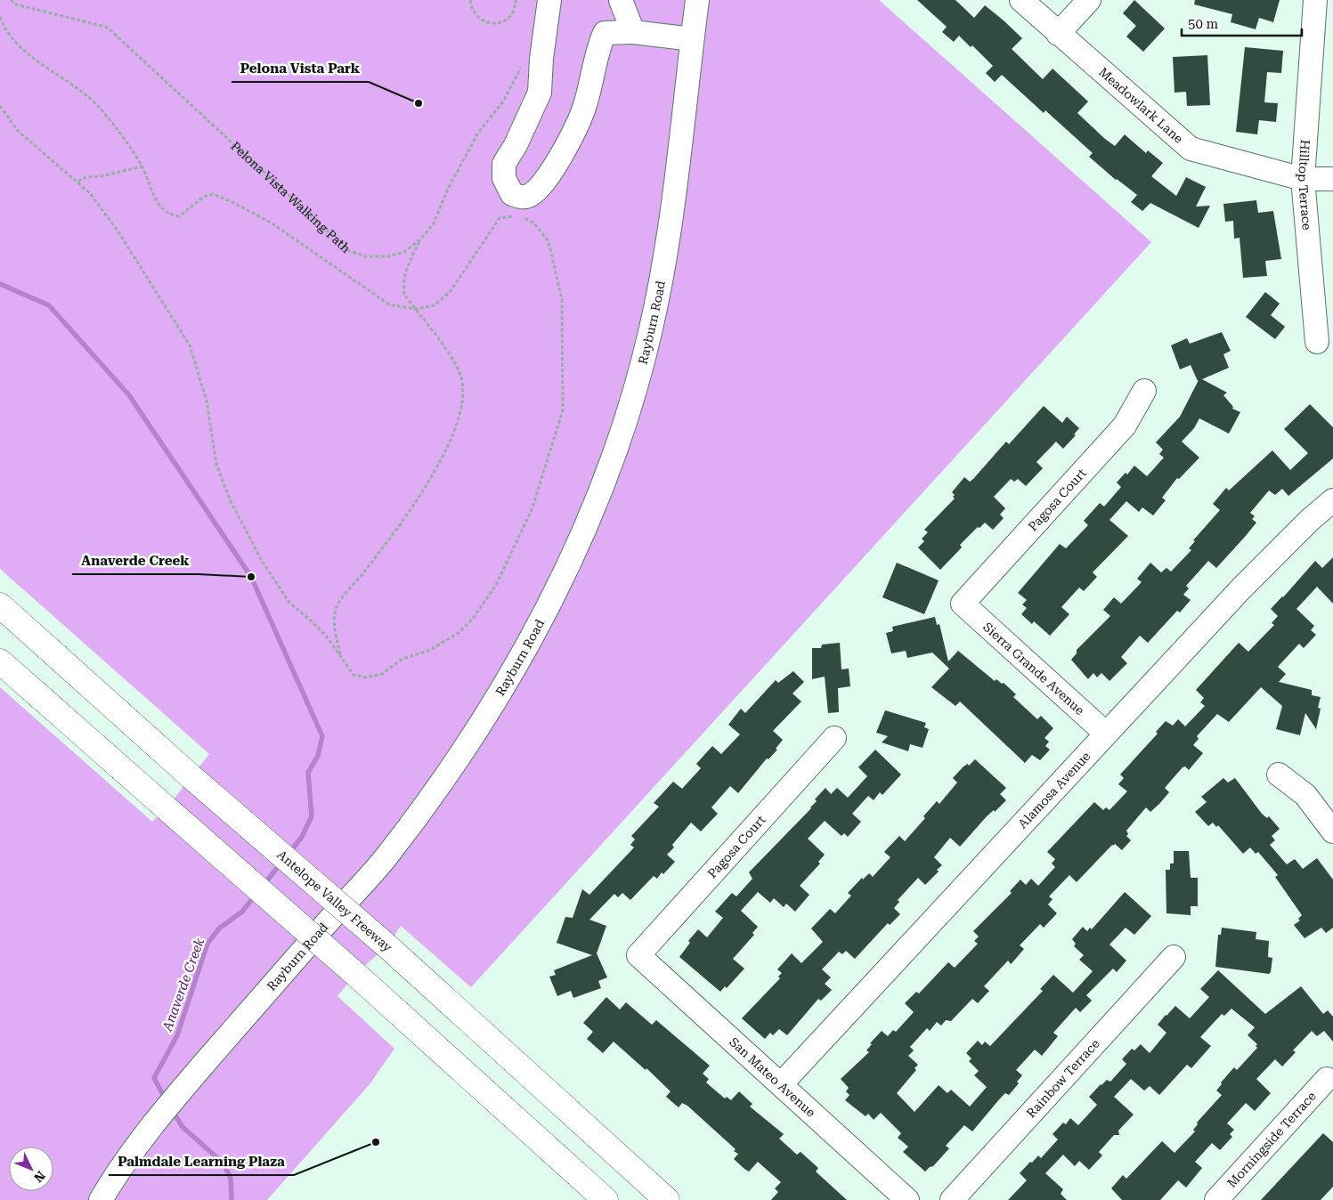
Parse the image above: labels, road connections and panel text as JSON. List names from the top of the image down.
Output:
{
  "streets": {
    "highway": ["Antelope Valley Freeway"],
    "street": [
      "Meadowlark Lane",
      "Hilltop Terrace",
      "Rayburn Road",
      "Pagosa Court",
      "Sierra Grande Avenue",
      "Alamosa Avenue",
      "San Mateo Avenue",
      "Rainbow Terrace",
      "Morningside Terrace"
    ],
    "path": ["Pelona Vista Walking Path"]
  },
  "crossings": [
    ["Meadowlark Lane", "Hilltop Terrace"],
    ["Pagosa Court", "Sierra Grande Avenue"],
    ["Pagosa Court", "San Mateo Avenue"],
    ["Sierra Grande Avenue", "Alamosa Avenue"],
    ["Alamosa Avenue", "San Mateo Avenue"]
  ],
  "water": ["Anaverde Creek"],
  "places": ["Pelona Vista Park", "Anaverde Creek", "Palmdale Learning Plaza"],
  "scale_bar": "50 m",
  "north": "bottom right"
}
